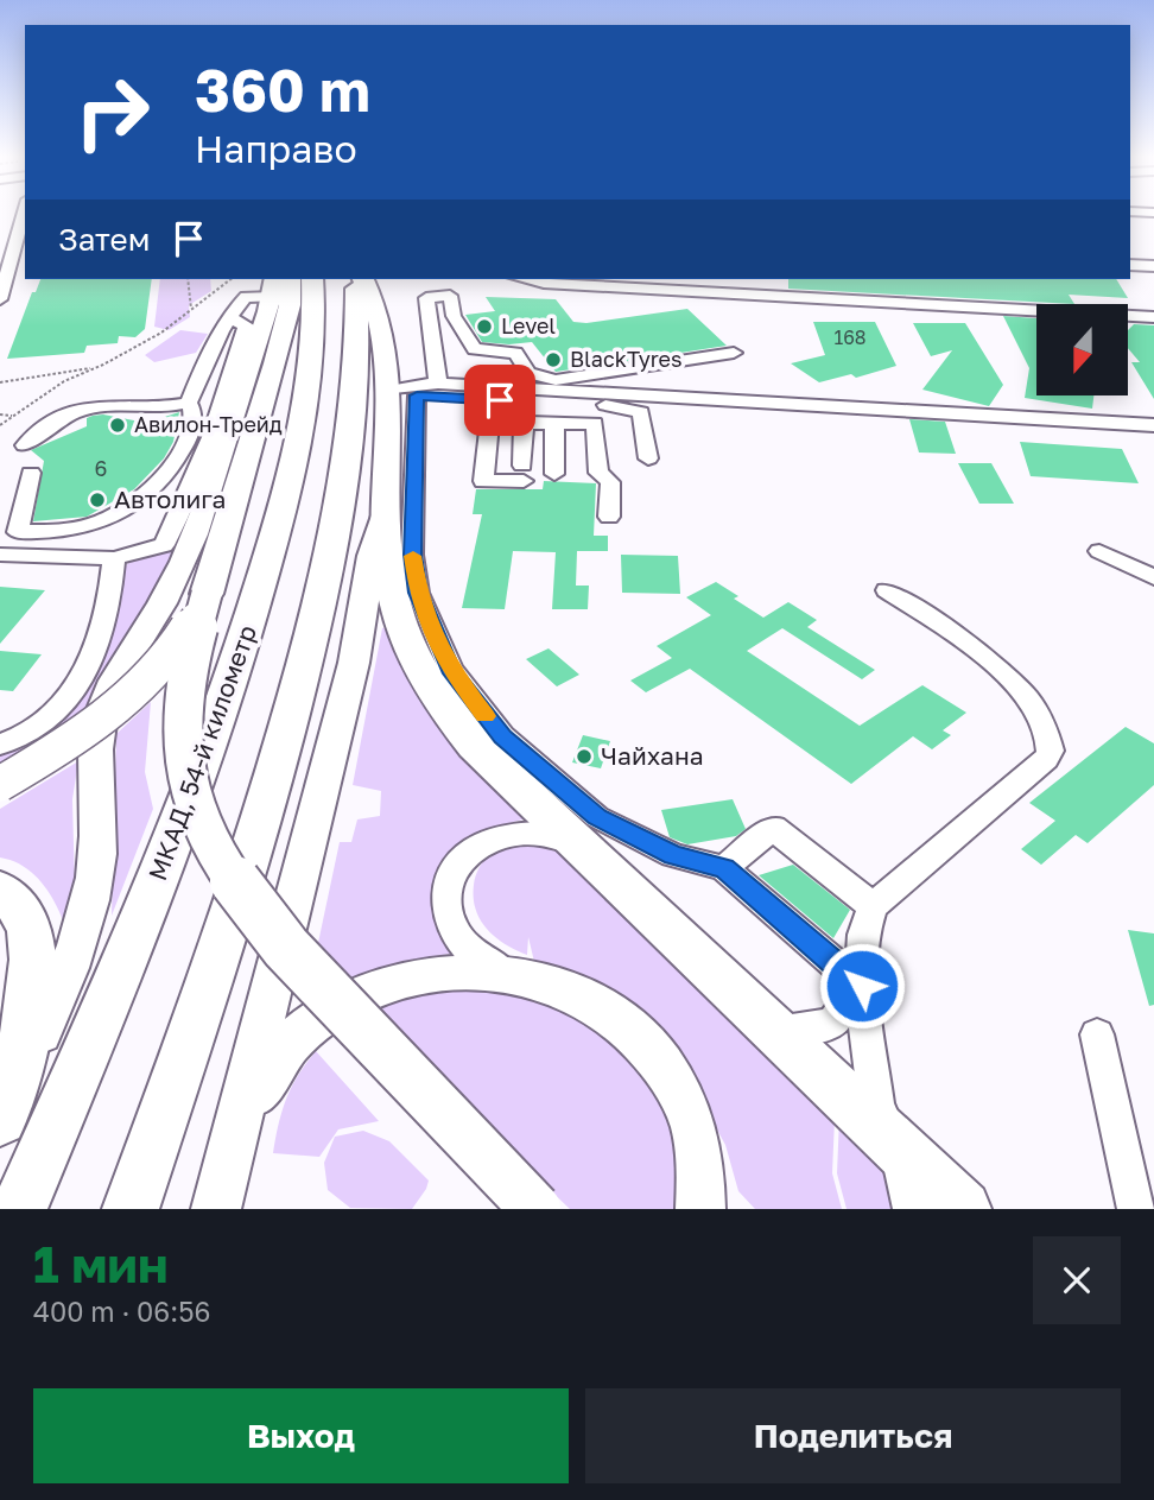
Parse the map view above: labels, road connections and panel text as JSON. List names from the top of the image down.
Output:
{
  "streets": {
    "highway": ["МКАД, 54-й километр"]
  },
  "places": [
    "Level",
    "BlackTyres",
    "Авилон-Трейд",
    "Автолига",
    "Чайхана"
  ],
  "house_numbers": ["168", "6"],
  "north": "bottom",
  "page": {
    "turn": ["360 m", "Направо"],
    "then": "Затем",
    "heading": ["1 мин", "400 m · 06:56"],
    "buttons": ["Выход", "Поделиться"]
  }
}
